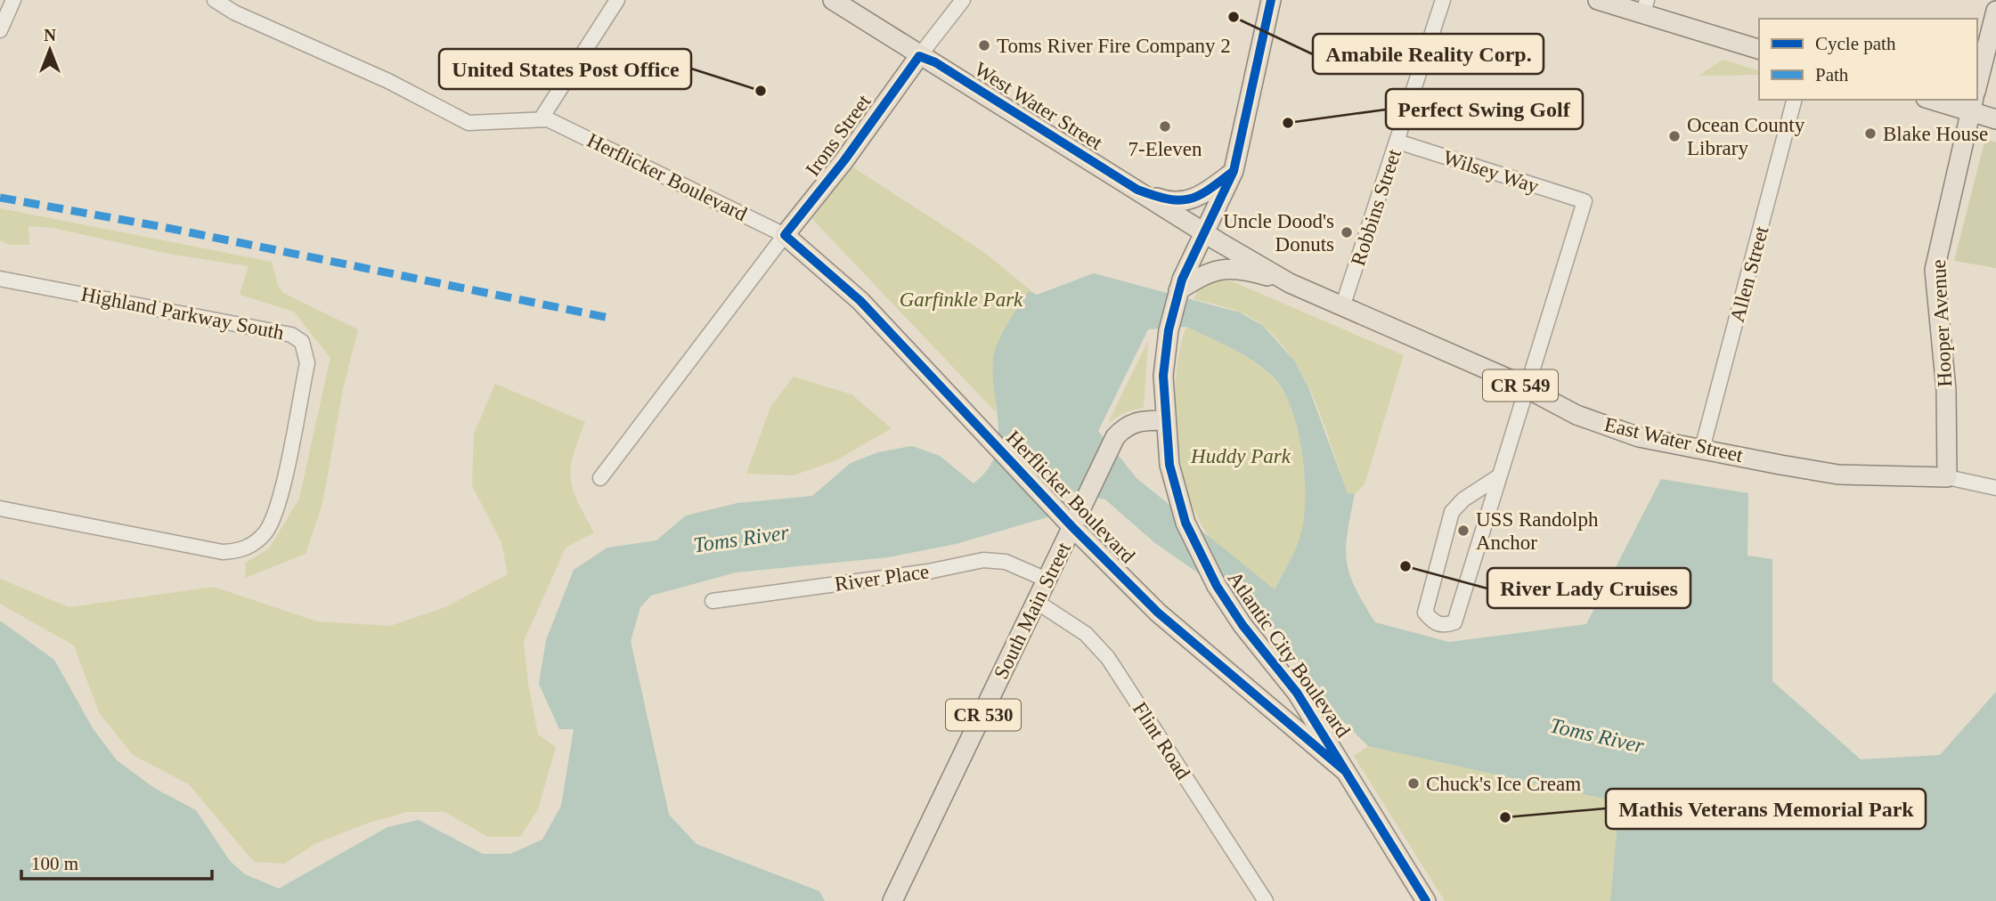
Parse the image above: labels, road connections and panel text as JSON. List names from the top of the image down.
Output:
{
  "streets": {
    "main road": [
      "West Water Street",
      "Irons Street",
      "Herflicker Boulevard",
      "Hooper Avenue",
      "CR 549",
      "East Water Street",
      "South Main Street",
      "Atlantic City Boulevard",
      "CR 530"
    ],
    "street": [
      "Wilsey Way",
      "Robbins Street",
      "Allen Street",
      "Highland Parkway South",
      "River Place",
      "Flint Road"
    ]
  },
  "crossings": [
    ["West Water Street", "Irons Street"],
    ["West Water Street", "East Water Street"],
    ["West Water Street", "Atlantic City Boulevard"],
    ["Irons Street", "Herflicker Boulevard"],
    ["Wilsey Way", "Robbins Street"],
    ["Wilsey Way", "East Water Street"],
    ["Herflicker Boulevard", "South Main Street"],
    ["Herflicker Boulevard", "Atlantic City Boulevard"],
    ["Robbins Street", "East Water Street"],
    ["Allen Street", "East Water Street"],
    ["Hooper Avenue", "East Water Street"],
    ["East Water Street", "Atlantic City Boulevard"],
    ["River Place", "South Main Street"],
    ["South Main Street", "Atlantic City Boulevard"],
    ["South Main Street", "Flint Road"]
  ],
  "water": ["Toms River"],
  "parks": ["Garfinkle Park", "Huddy Park"],
  "places": [
    "Amabile Reality Corp.",
    "Toms River Fire Company 2",
    "United States Post Office",
    "Perfect Swing Golf",
    "7-Eleven",
    "Blake House",
    "Ocean County Library",
    "Uncle Dood's Donuts",
    "USS Randolph Anchor",
    "River Lady Cruises",
    "Chuck's Ice Cream",
    "Mathis Veterans Memorial Park"
  ],
  "legend": ["Cycle path", "Path"],
  "scale_bar": "100 m",
  "north": "top"
}
